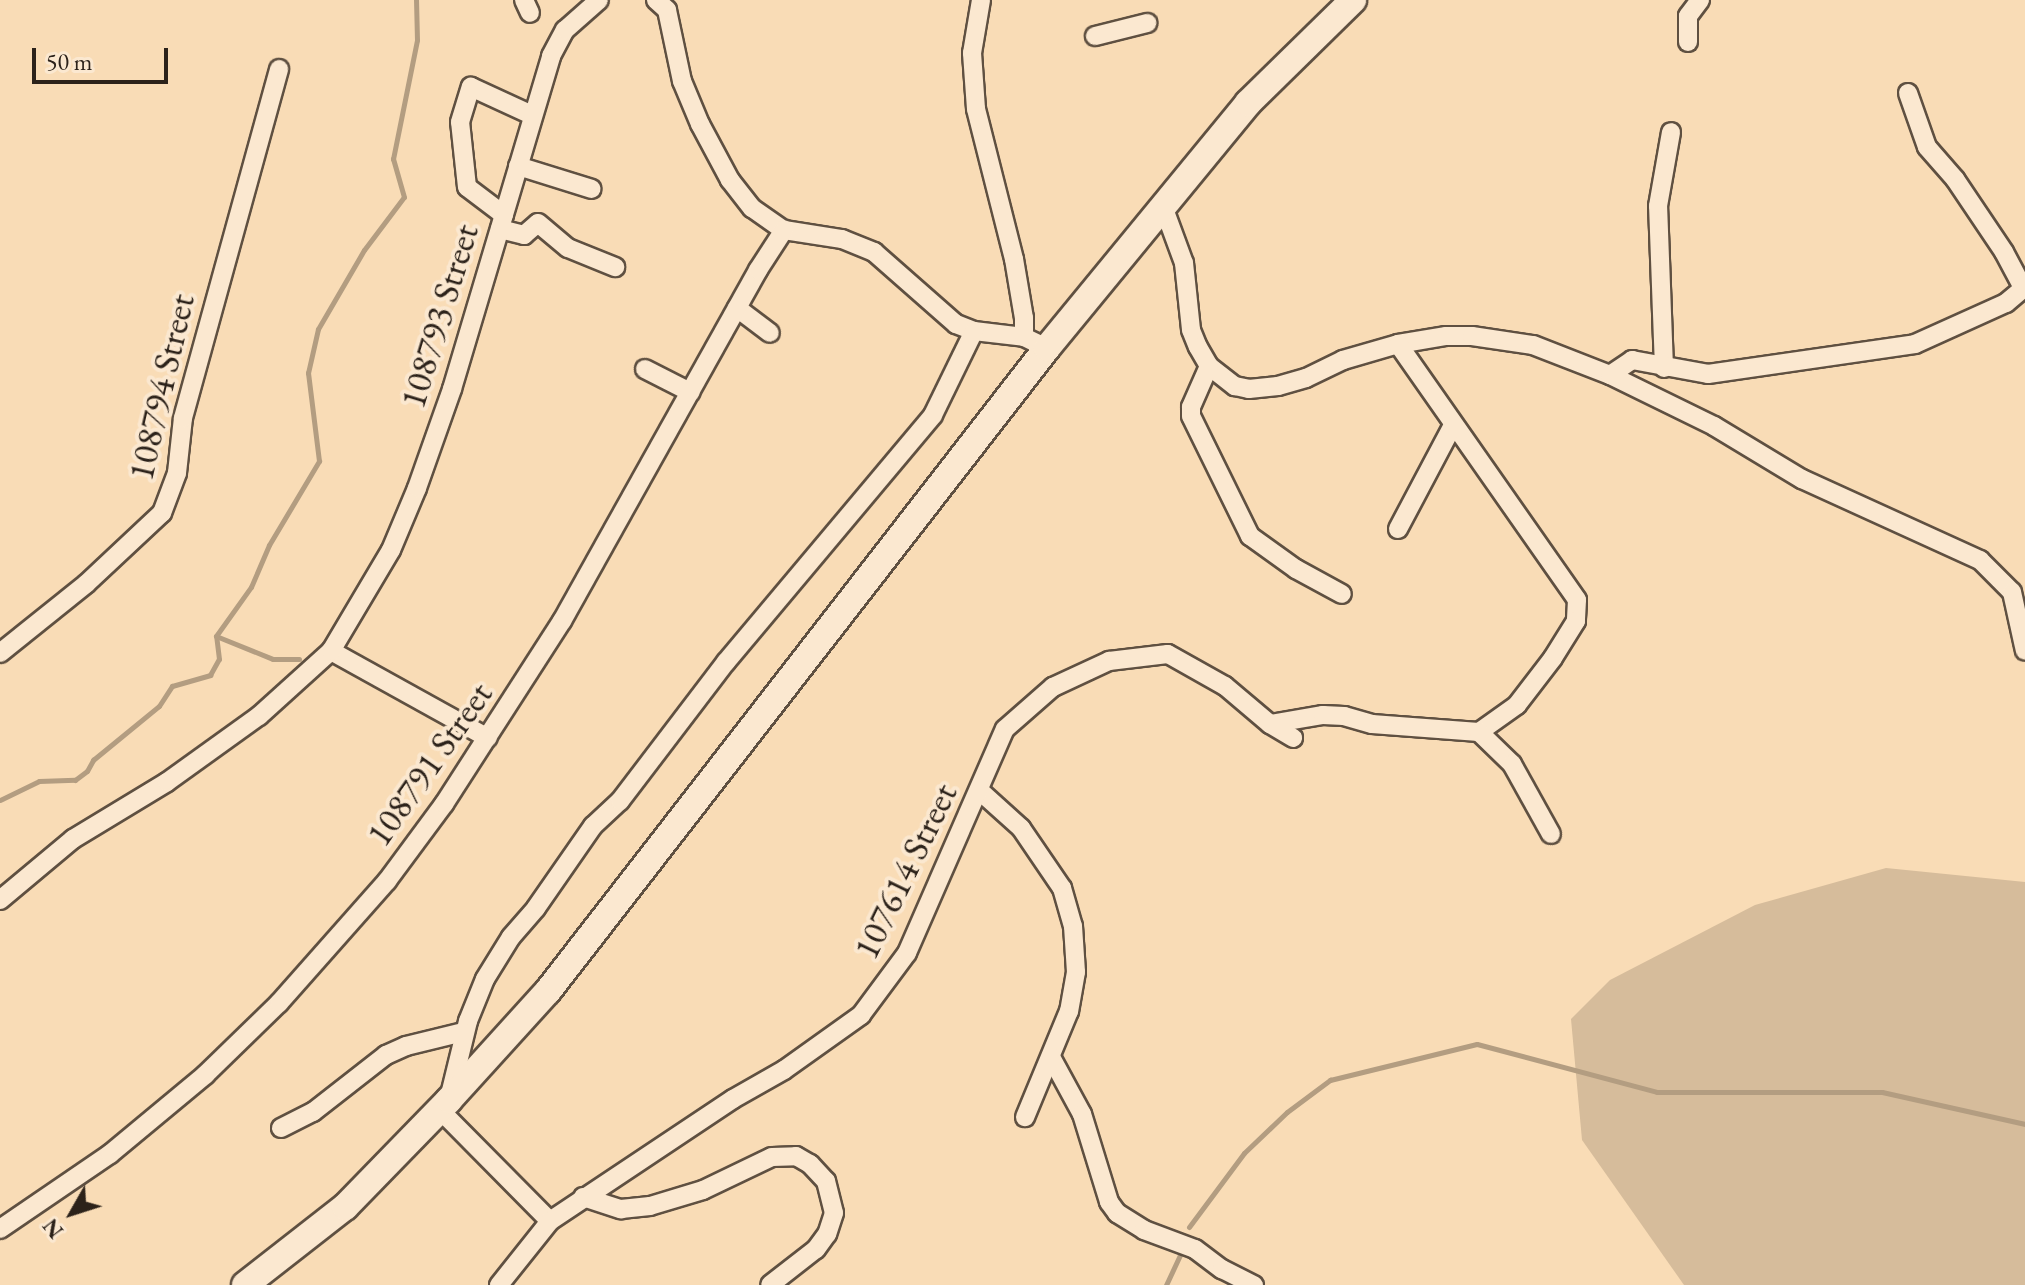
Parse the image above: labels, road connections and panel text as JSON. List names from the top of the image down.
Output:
{
  "streets": {
    "street": [
      "108793 Street",
      "108794 Street",
      "108791 Street",
      "107614 Street"
    ]
  },
  "scale_bar": "50 m",
  "north": "bottom left"
}
